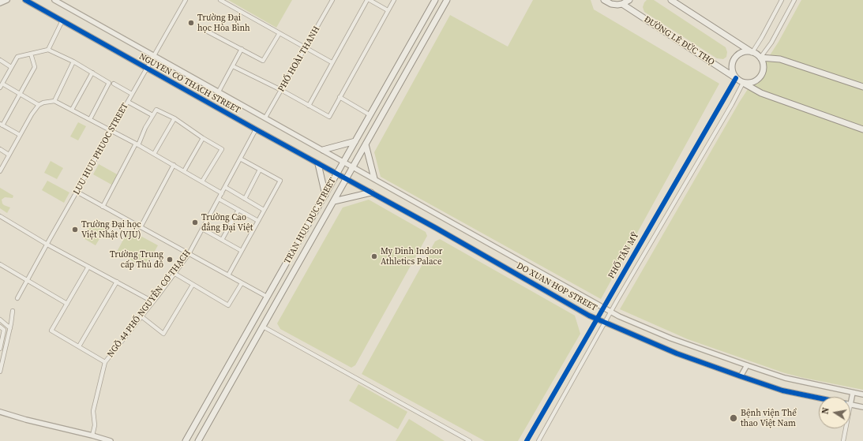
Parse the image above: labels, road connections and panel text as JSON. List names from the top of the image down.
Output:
{
  "streets": {
    "main road": ["ĐƯỜNG LÊ ĐỨC THỌ", "TRAN HUU DUC STREET"],
    "street": [
      "PHỐ HOÀI THANH",
      "NGUYEN CO THACH STREET",
      "LUU HUU PHUOC STREET",
      "PHỐ TÂN MỸ",
      "DO XUAN HOP STREET",
      "NGÕ 44 PHỐ NGUYỄN CƠ THẠCH"
    ]
  },
  "crossings": [
    ["ĐƯỜNG LÊ ĐỨC THỌ", "PHỐ TÂN MỸ"],
    ["PHỐ HOÀI THANH", "NGUYEN CO THACH STREET"],
    ["NGUYEN CO THACH STREET", "LUU HUU PHUOC STREET"],
    ["NGUYEN CO THACH STREET", "TRAN HUU DUC STREET"],
    ["NGUYEN CO THACH STREET", "DO XUAN HOP STREET"],
    ["NGUYEN CO THACH STREET", "NGÕ 44 PHỐ NGUYỄN CƠ THẠCH"],
    ["TRAN HUU DUC STREET", "DO XUAN HOP STREET"],
    ["PHỐ TÂN MỸ", "DO XUAN HOP STREET"]
  ],
  "places": [
    "Trường Đại học Hòa Bình",
    "Trường Cao đẳng Đại Việt",
    "Trường Đại học Việt Nhật (VJU)",
    "My Dinh Indoor Athletics Palace",
    "Trường Trung cấp Thủ đô",
    "Bệnh viện Thể thao Việt Nam"
  ],
  "north": "left"
}
